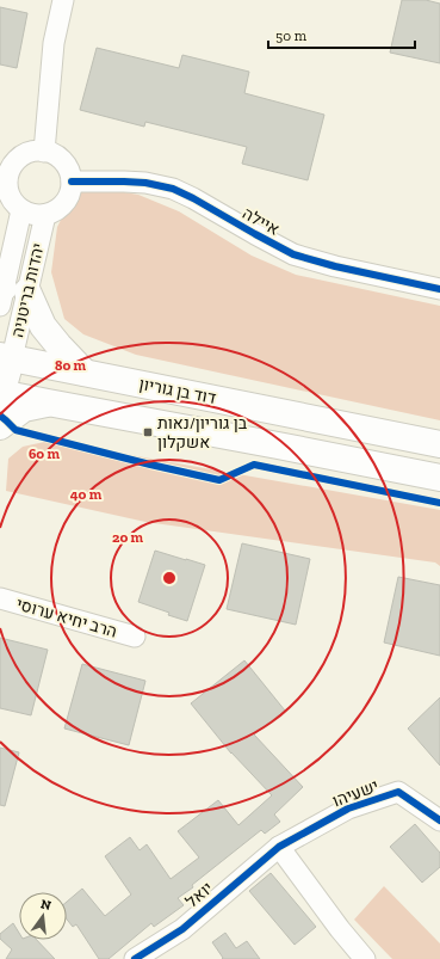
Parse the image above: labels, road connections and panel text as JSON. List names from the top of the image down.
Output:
{
  "streets": {
    "main road": ["דוד בן גוריון"],
    "street": [
      "איילה",
      "יהדות בריטניה",
      "הרב יחיא ערוסי",
      "ישעיהו",
      "יואל"
    ]
  },
  "crossings": [
    ["איילה", "יהדות בריטניה"],
    ["יהדות בריטניה", "דוד בן גוריון"],
    ["ישעיהו", "יואל"]
  ],
  "places": {
    "transit": ["בן גוריון/נאות אשקלון"]
  },
  "scale_bar": "50 m",
  "north": "top",
  "rings": [
    "80 m",
    "60 m",
    "40 m",
    "20 m"
  ]
}
